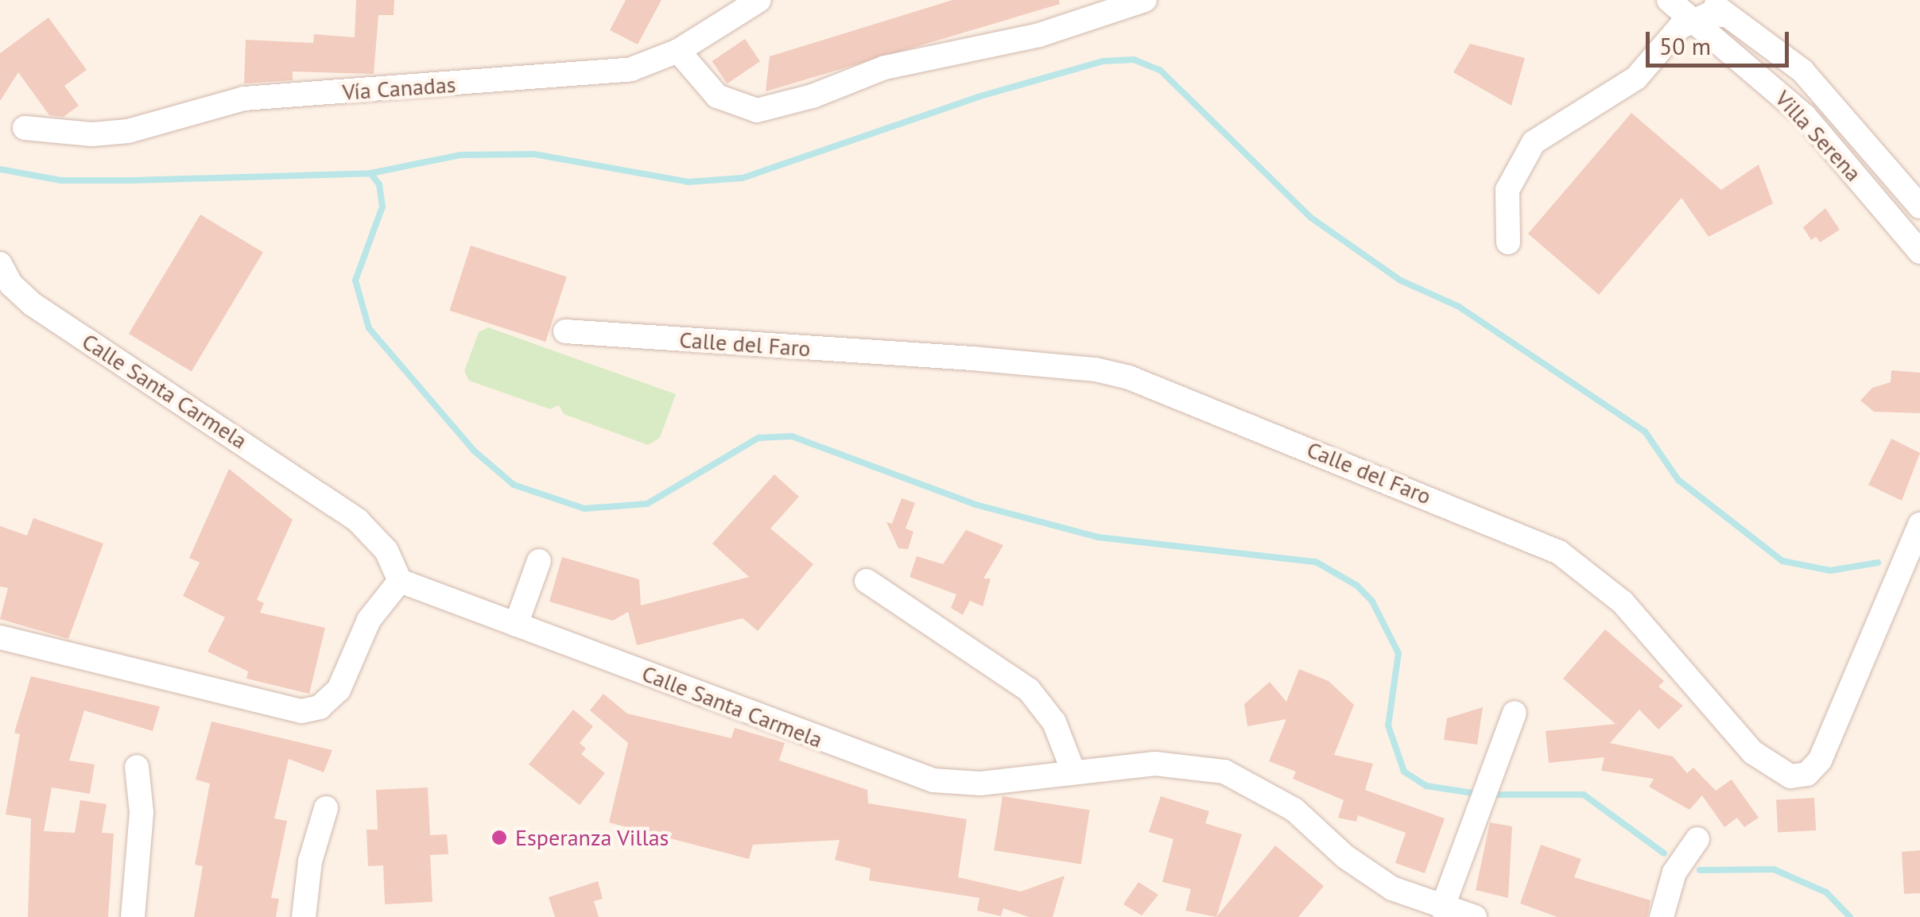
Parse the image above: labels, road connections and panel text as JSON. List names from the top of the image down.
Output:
{
  "streets": {
    "street": [
      "Vía Canadas",
      "Villa Serena",
      "Calle del Faro",
      "Calle Santa Carmela"
    ]
  },
  "places": ["Esperanza Villas"],
  "scale_bar": "50 m"
}
